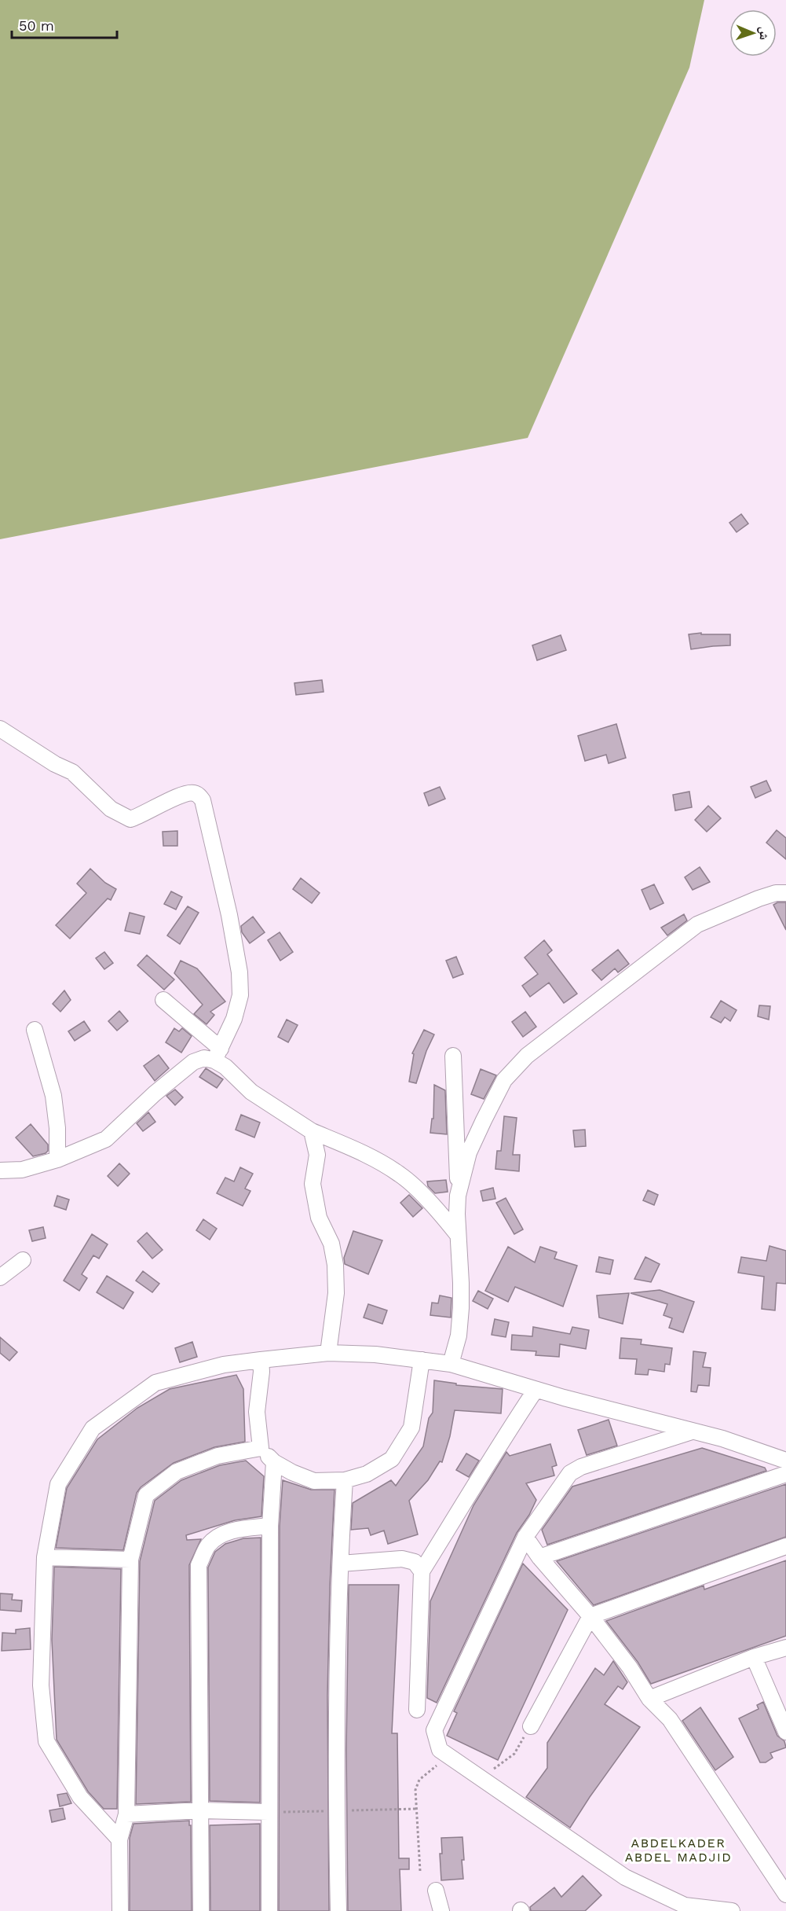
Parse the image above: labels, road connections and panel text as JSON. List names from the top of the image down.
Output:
{
  "districts": ["ABDELKADER ABDEL MADJID"],
  "scale_bar": "50 m",
  "north": "right"
}
